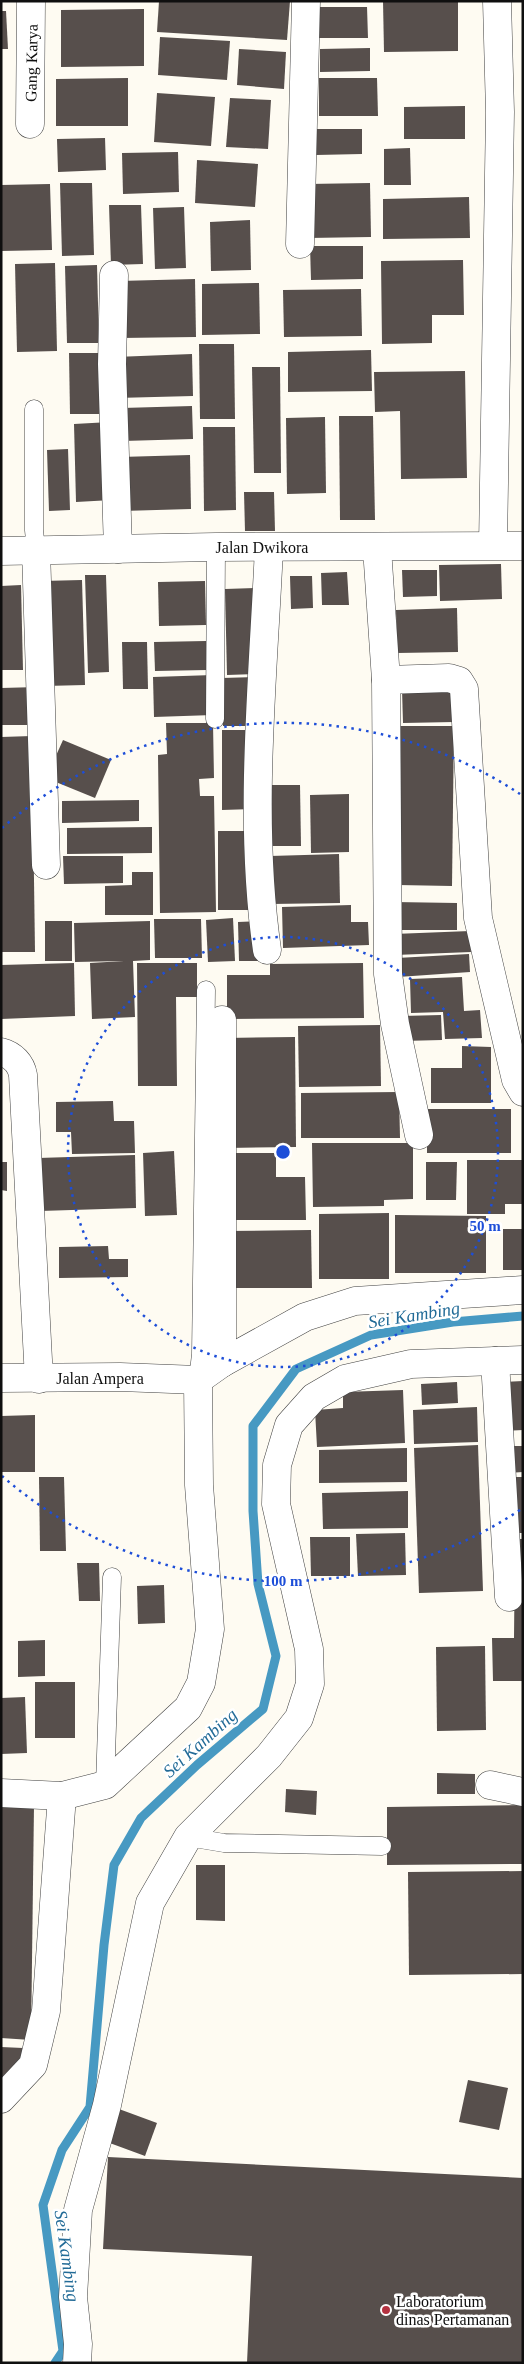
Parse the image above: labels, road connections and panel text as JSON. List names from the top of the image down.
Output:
{
  "streets": {
    "street": ["Gang Karya", "Jalan Dwikora", "Jalan Ampera"]
  },
  "water": ["Sei Kambing"],
  "places": ["Laboratorium dinas Pertamanan"],
  "rings": ["50 m", "100 m"]
}
